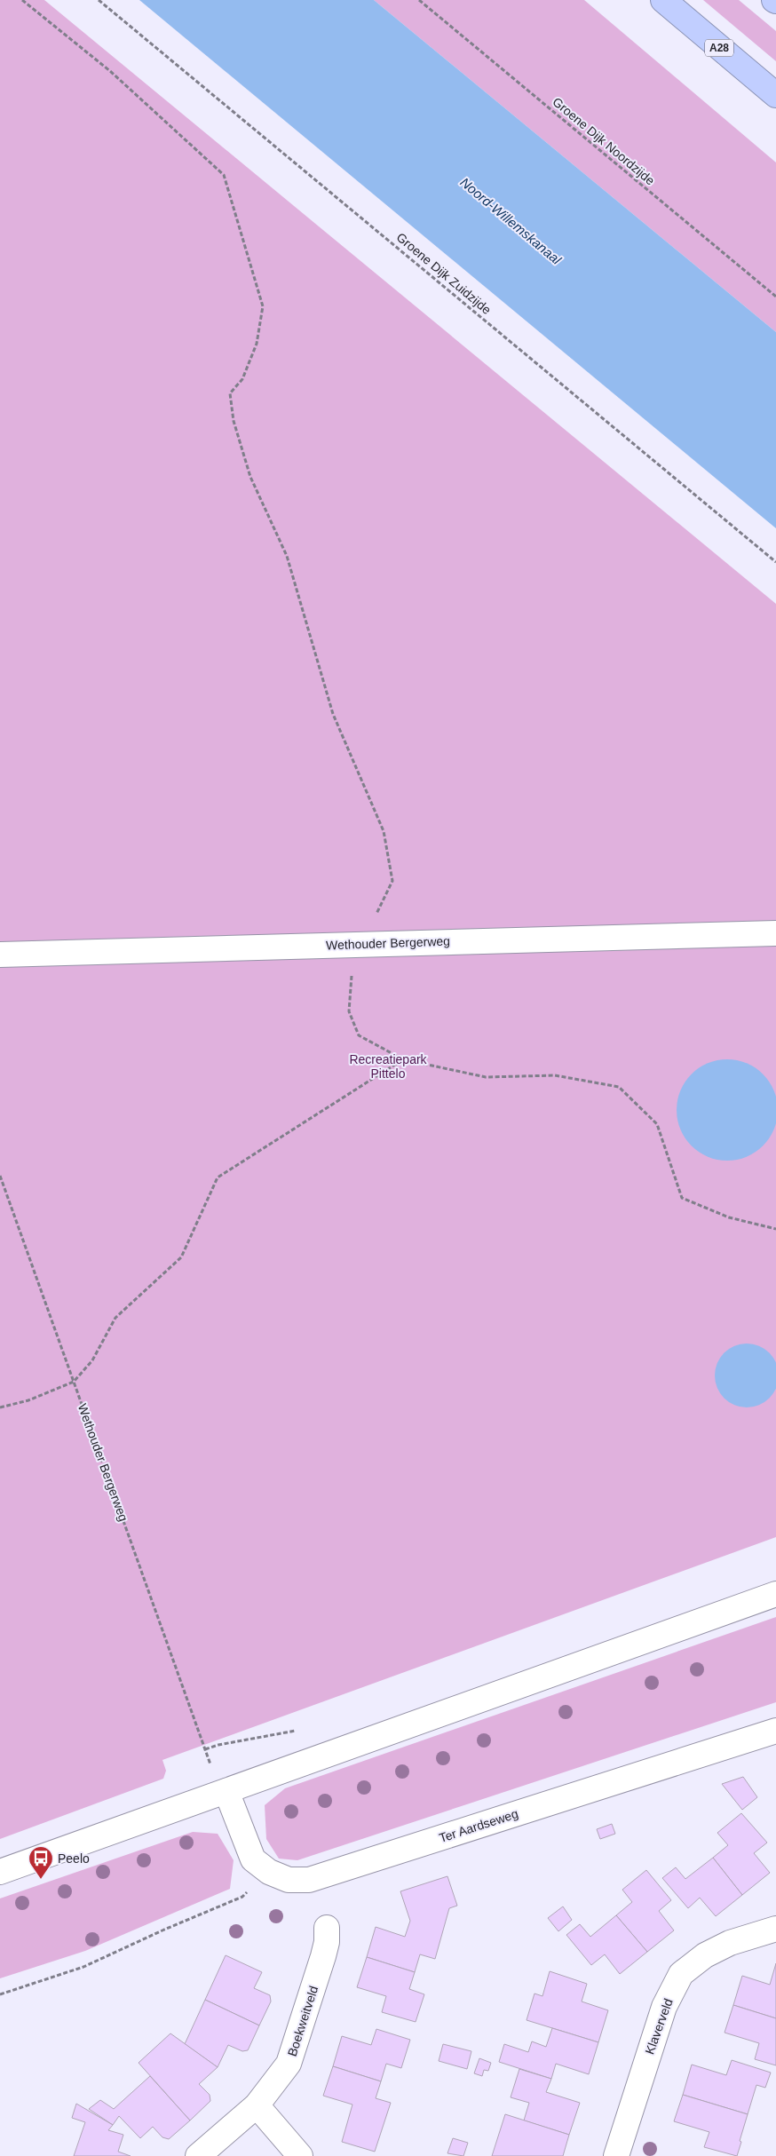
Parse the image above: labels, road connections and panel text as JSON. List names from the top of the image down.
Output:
{
  "streets": {
    "highway": ["A28"],
    "street": [
      "Wethouder Bergerweg",
      "Ter Aardseweg",
      "Boekweitveld",
      "Klaverveld"
    ],
    "path": ["Groene Dijk Noordzijde", "Groene Dijk Zuidzijde"]
  },
  "water": ["Noord-Willemskanaal"],
  "parks": ["Recreatiepark Pittelo"],
  "places": {
    "bus stop": ["Peelo"]
  }
}
